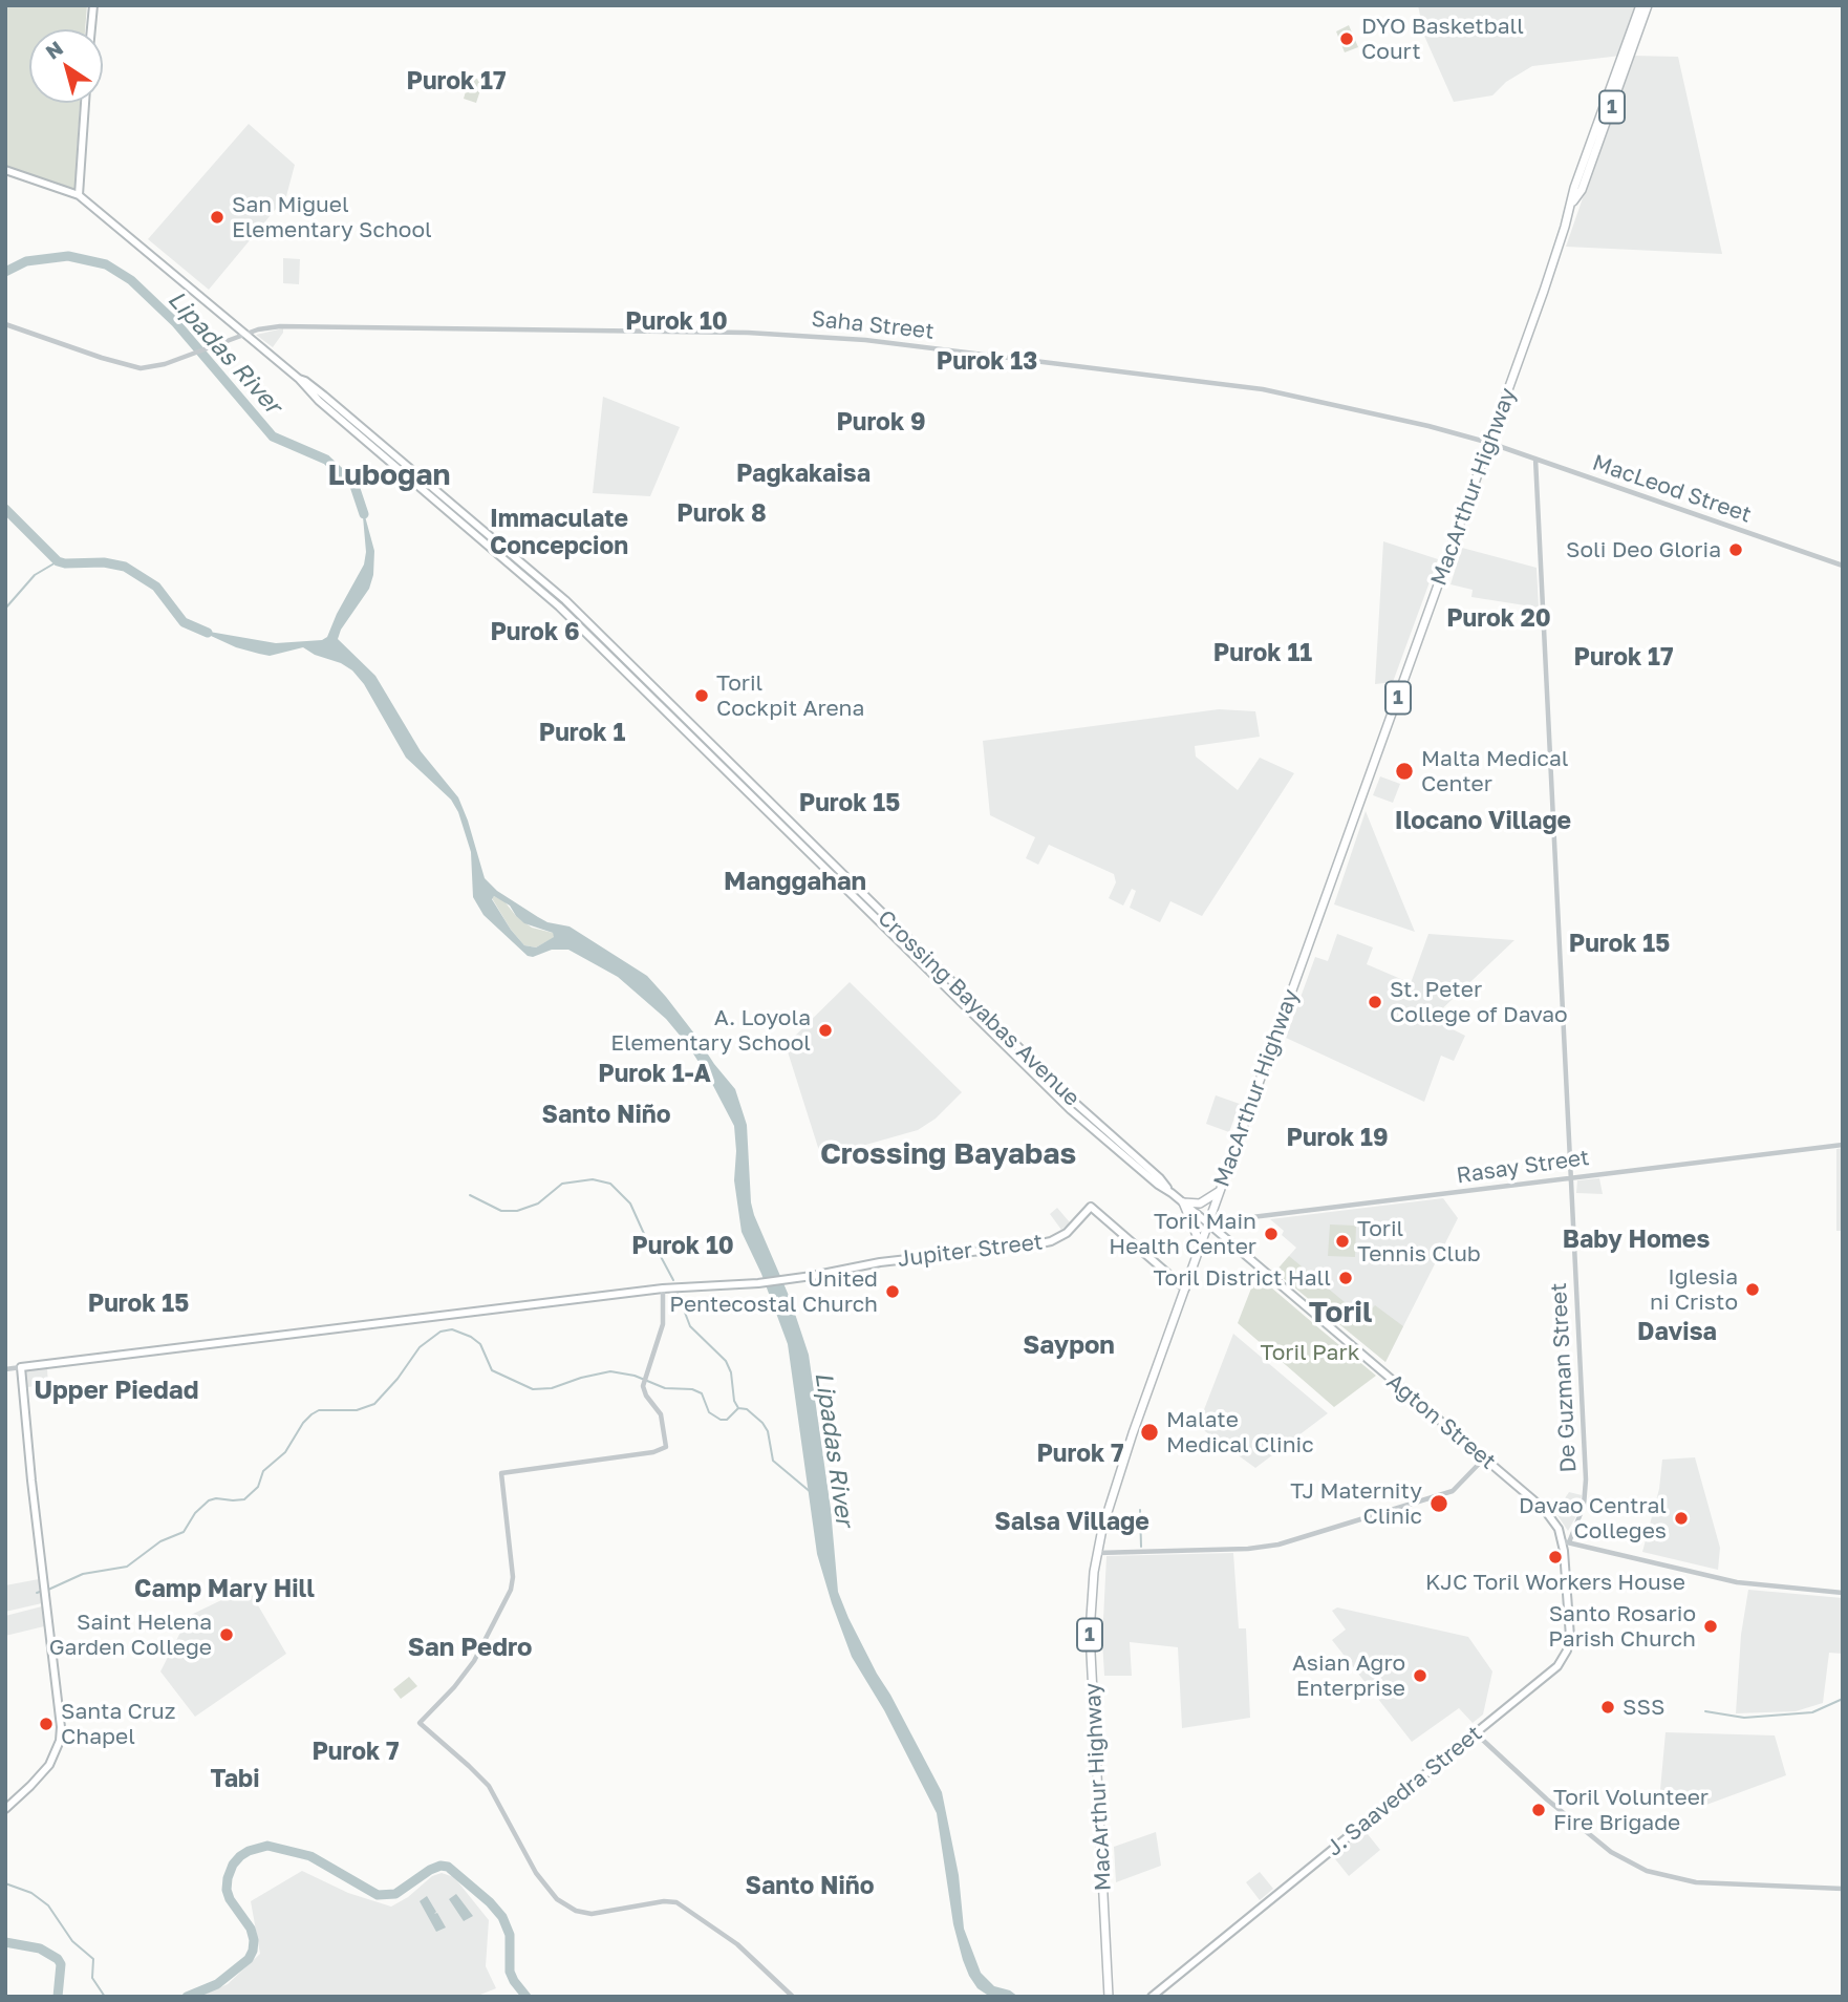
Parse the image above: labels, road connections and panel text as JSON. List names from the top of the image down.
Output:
{
  "streets": {
    "highway": ["1", "MacArthur Highway"],
    "main road": [
      "Crossing Bayabas Avenue",
      "Jupiter Street",
      "Agton Street",
      "J. Saavedra Street"
    ],
    "street": [
      "Saha Street",
      "MacLeod Street",
      "Rasay Street",
      "De Guzman Street"
    ]
  },
  "crossings": [
    ["Saha Street", "MacArthur Highway"],
    ["Saha Street", "MacLeod Street"],
    ["Saha Street", "Crossing Bayabas Avenue"],
    ["MacArthur Highway", "MacLeod Street"],
    ["MacArthur Highway", "Crossing Bayabas Avenue"],
    ["MacArthur Highway", "Rasay Street"],
    ["MacArthur Highway", "Jupiter Street"],
    ["MacArthur Highway", "Agton Street"],
    ["MacLeod Street", "De Guzman Street"],
    ["Crossing Bayabas Avenue", "Rasay Street"],
    ["Crossing Bayabas Avenue", "Agton Street"],
    ["Rasay Street", "De Guzman Street"],
    ["Rasay Street", "Agton Street"],
    ["De Guzman Street", "Agton Street"],
    ["De Guzman Street", "J. Saavedra Street"],
    ["Agton Street", "J. Saavedra Street"]
  ],
  "districts": [
    "Purok 17",
    "Purok 10",
    "Purok 13",
    "Purok 9",
    "Pagkakaisa",
    "Lubogan",
    "Purok 8",
    "Immaculate Concepcion",
    "Purok 20",
    "Purok 6",
    "Purok 11",
    "Purok 17",
    "Purok 1",
    "Purok 15",
    "Ilocano Village",
    "Manggahan",
    "Purok 15",
    "Purok 1-A",
    "Santo Niño",
    "Purok 19",
    "Crossing Bayabas",
    "Baby Homes",
    "Purok 10",
    "Purok 15",
    "Toril",
    "Davisa",
    "Saypon",
    "Upper Piedad",
    "Purok 7",
    "Salsa Village",
    "Camp Mary Hill",
    "San Pedro",
    "Purok 7",
    "Tabi",
    "Santo Niño"
  ],
  "water": ["Lipadas River"],
  "parks": ["Toril Park"],
  "places": [
    "DYO Basketball Court",
    "San Miguel Elementary School",
    "Soli Deo Gloria",
    "Toril Cockpit Arena",
    "Malta Medical Center",
    "St. Peter College of Davao",
    "A. Loyola Elementary School",
    "Toril Main Health Center",
    "Toril Tennis Club",
    "Toril District Hall",
    "Iglesia ni Cristo",
    "United Pentecostal Church",
    "Malate Medical Clinic",
    "TJ Maternity Clinic",
    "Davao Central Colleges",
    "KJC Toril Workers House",
    "Santo Rosario Parish Church",
    "Saint Helena Garden College",
    "Asian Agro Enterprise",
    "SSS",
    "Santa Cruz Chapel",
    "Toril Volunteer Fire Brigade"
  ],
  "north": "top left"
}
